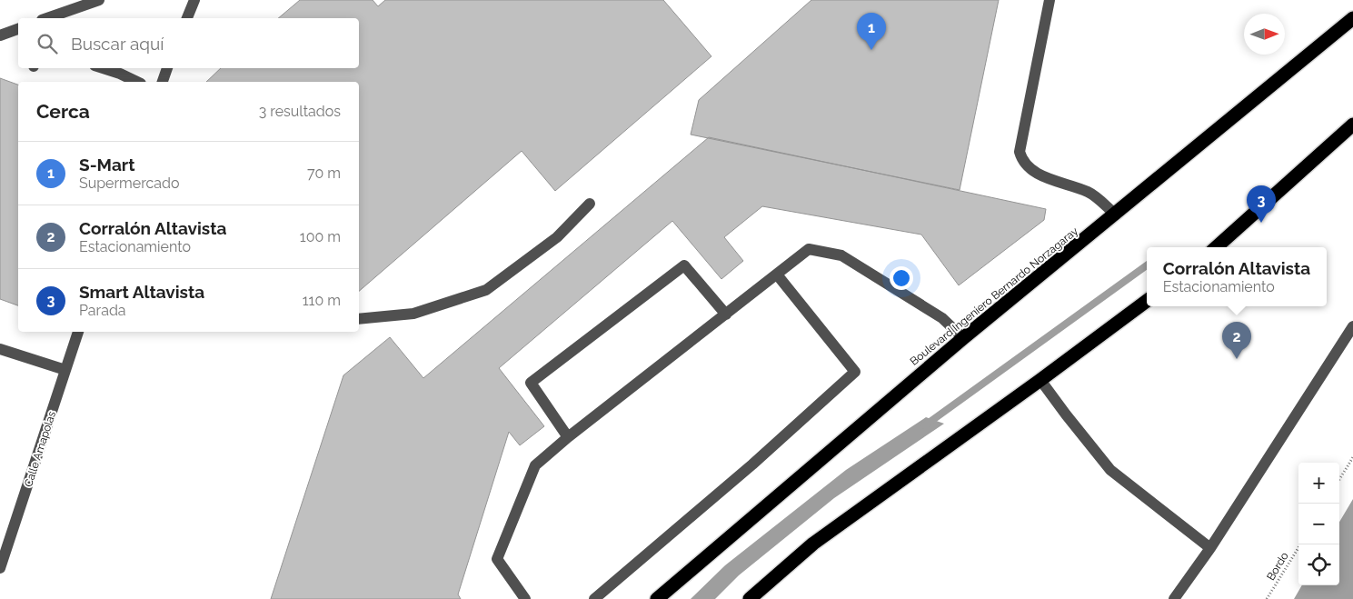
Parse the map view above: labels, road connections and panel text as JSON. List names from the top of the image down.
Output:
{
  "streets": {
    "highway": ["Boulevard Ingeniero Bernardo Norzagaray"],
    "street": ["Calle Amapolas"],
    "path": ["Bordo"]
  },
  "north": "right",
  "page": {
    "pins": ["1", "3", "2"],
    "search": "Buscar aquí",
    "heading": ["Cerca", "3 resultados"],
    "list": [
      {
        "mark": "1",
        "name": "S-Mart",
        "note": "Supermercado",
        "value": "70 m"
      },
      {
        "mark": "2",
        "name": "Corralón Altavista",
        "note": "Estacionamiento",
        "value": "100 m"
      },
      {
        "mark": "3",
        "name": "Smart Altavista",
        "note": "Parada",
        "value": "110 m"
      }
    ],
    "popup": ["Corralón Altavista", "Estacionamiento"],
    "map_buttons": ["+", "−"]
  }
}
